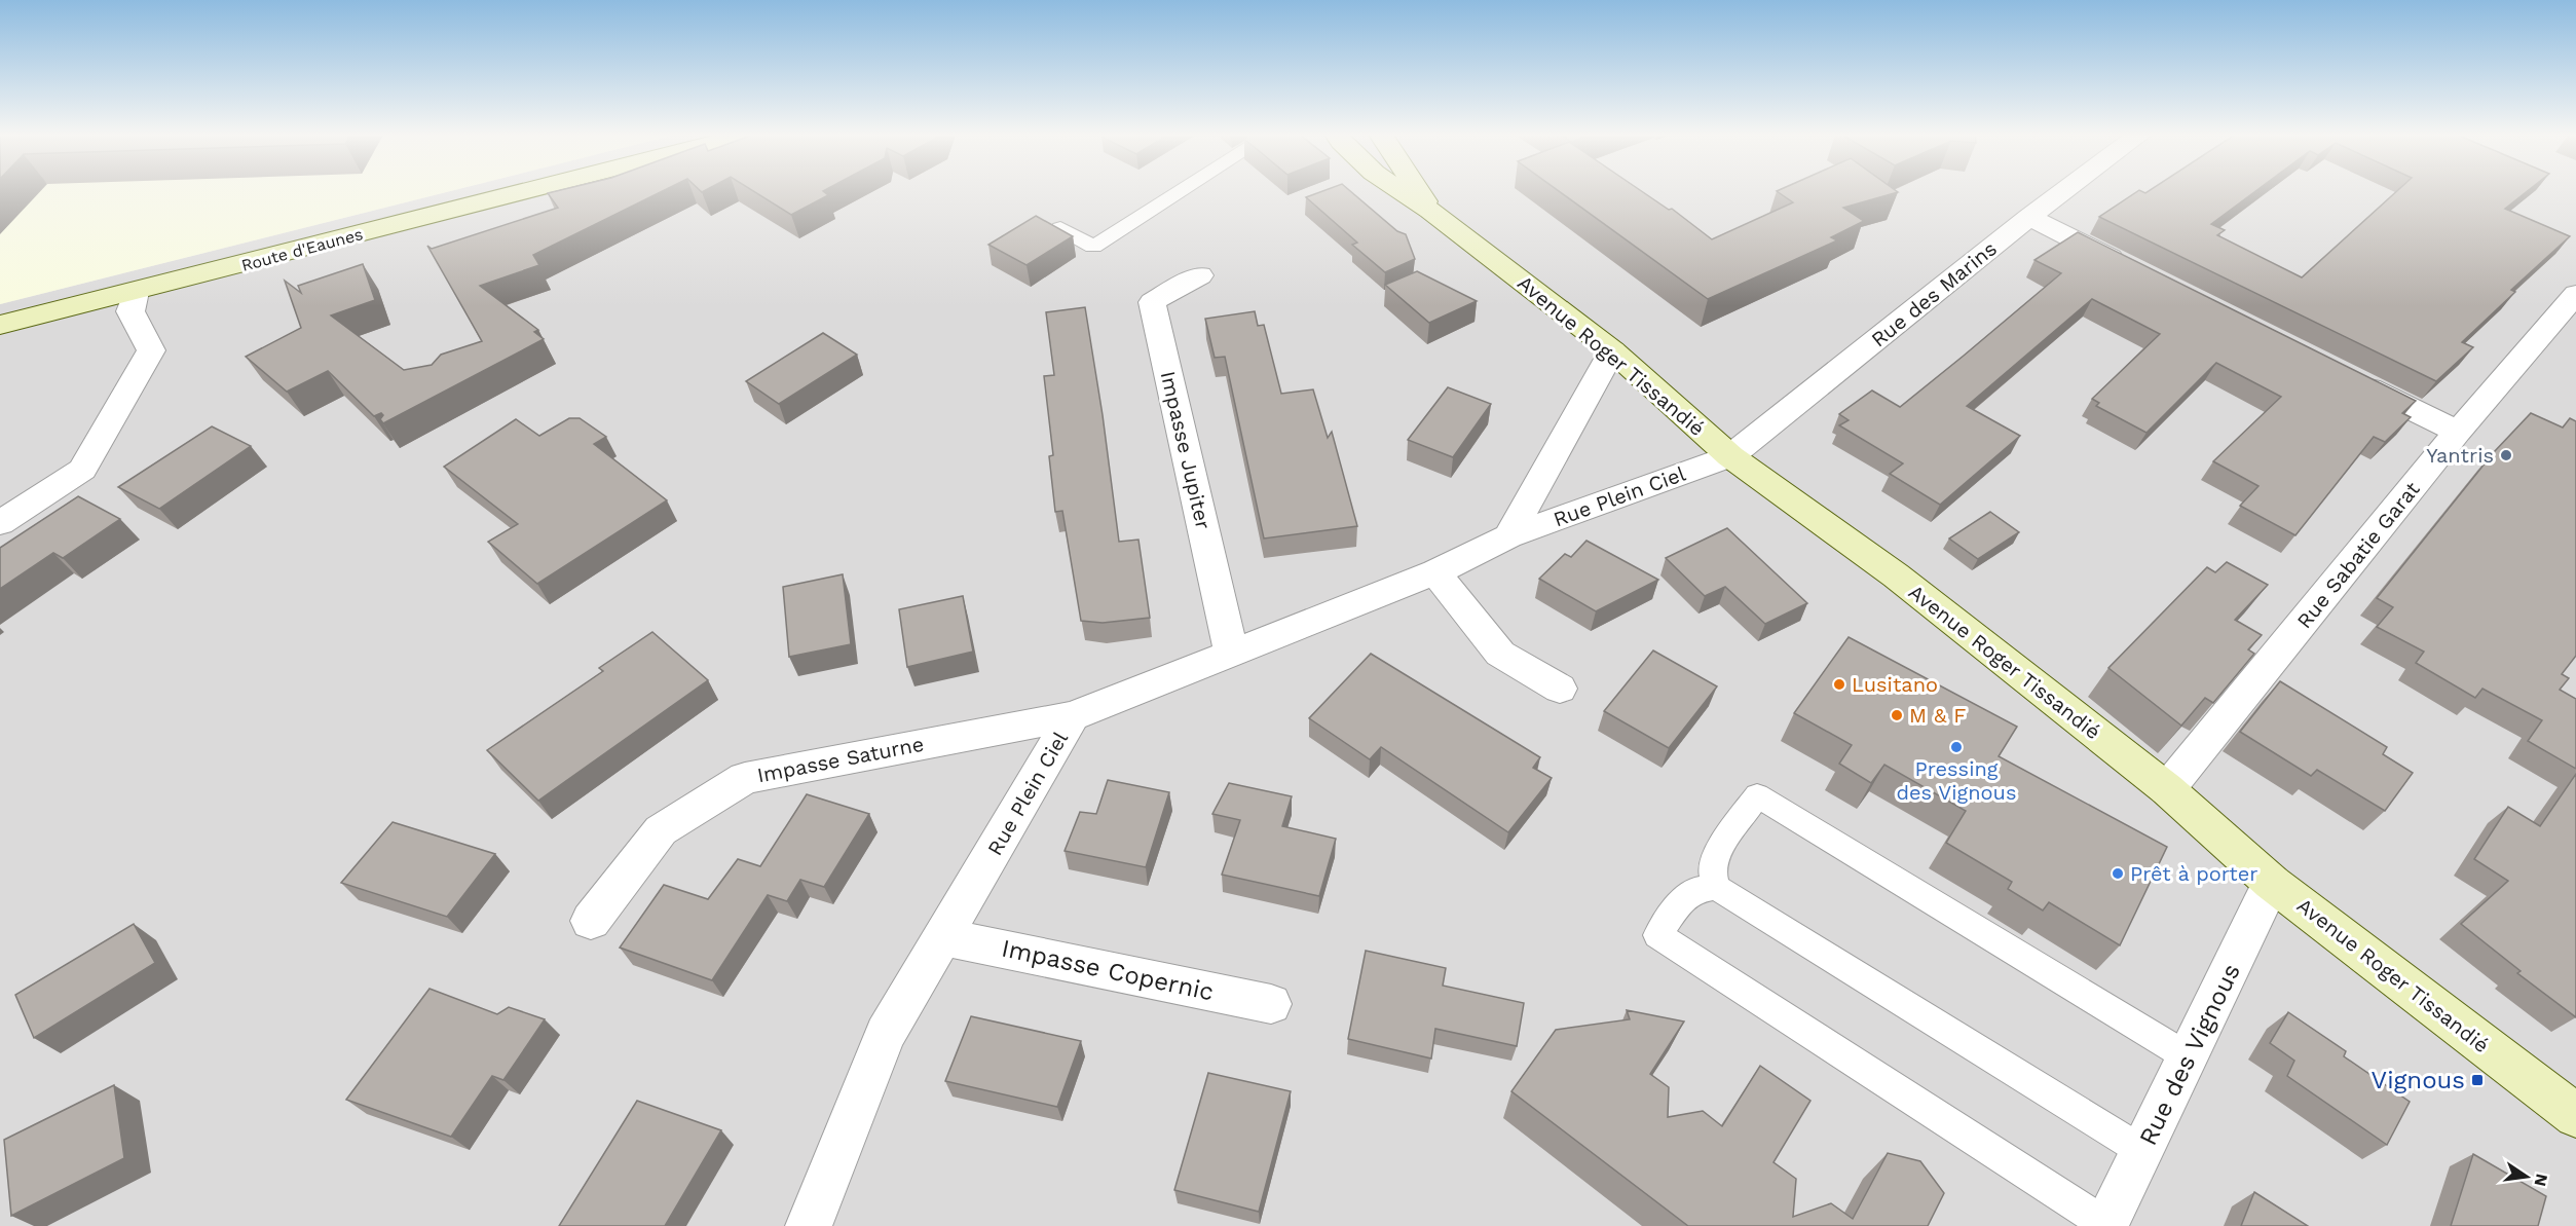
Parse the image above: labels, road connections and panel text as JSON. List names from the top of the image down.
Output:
{
  "streets": {
    "main road": ["Route d'Eaunes", "Avenue Roger Tissandié"],
    "street": [
      "Rue des Marins",
      "Impasse Jupiter",
      "Rue Plein Ciel",
      "Rue Sabatie Garat",
      "Impasse Saturne",
      "Impasse Copernic",
      "Rue des Vignous"
    ]
  },
  "crossings": [
    ["Rue des Marins", "Avenue Roger Tissandié"],
    ["Rue des Marins", "Rue Plein Ciel"],
    ["Avenue Roger Tissandié", "Rue Plein Ciel"],
    ["Avenue Roger Tissandié", "Rue Sabatie Garat"],
    ["Avenue Roger Tissandié", "Rue des Vignous"],
    ["Impasse Jupiter", "Rue Plein Ciel"],
    ["Rue Plein Ciel", "Impasse Saturne"],
    ["Rue Plein Ciel", "Impasse Copernic"]
  ],
  "places": {
    "other": [
      "Yantris",
      "Lusitano",
      "M & F",
      "Pressing des Vignous",
      "Prêt à porter"
    ],
    "transit": ["Vignous"]
  },
  "north": "right"
}
